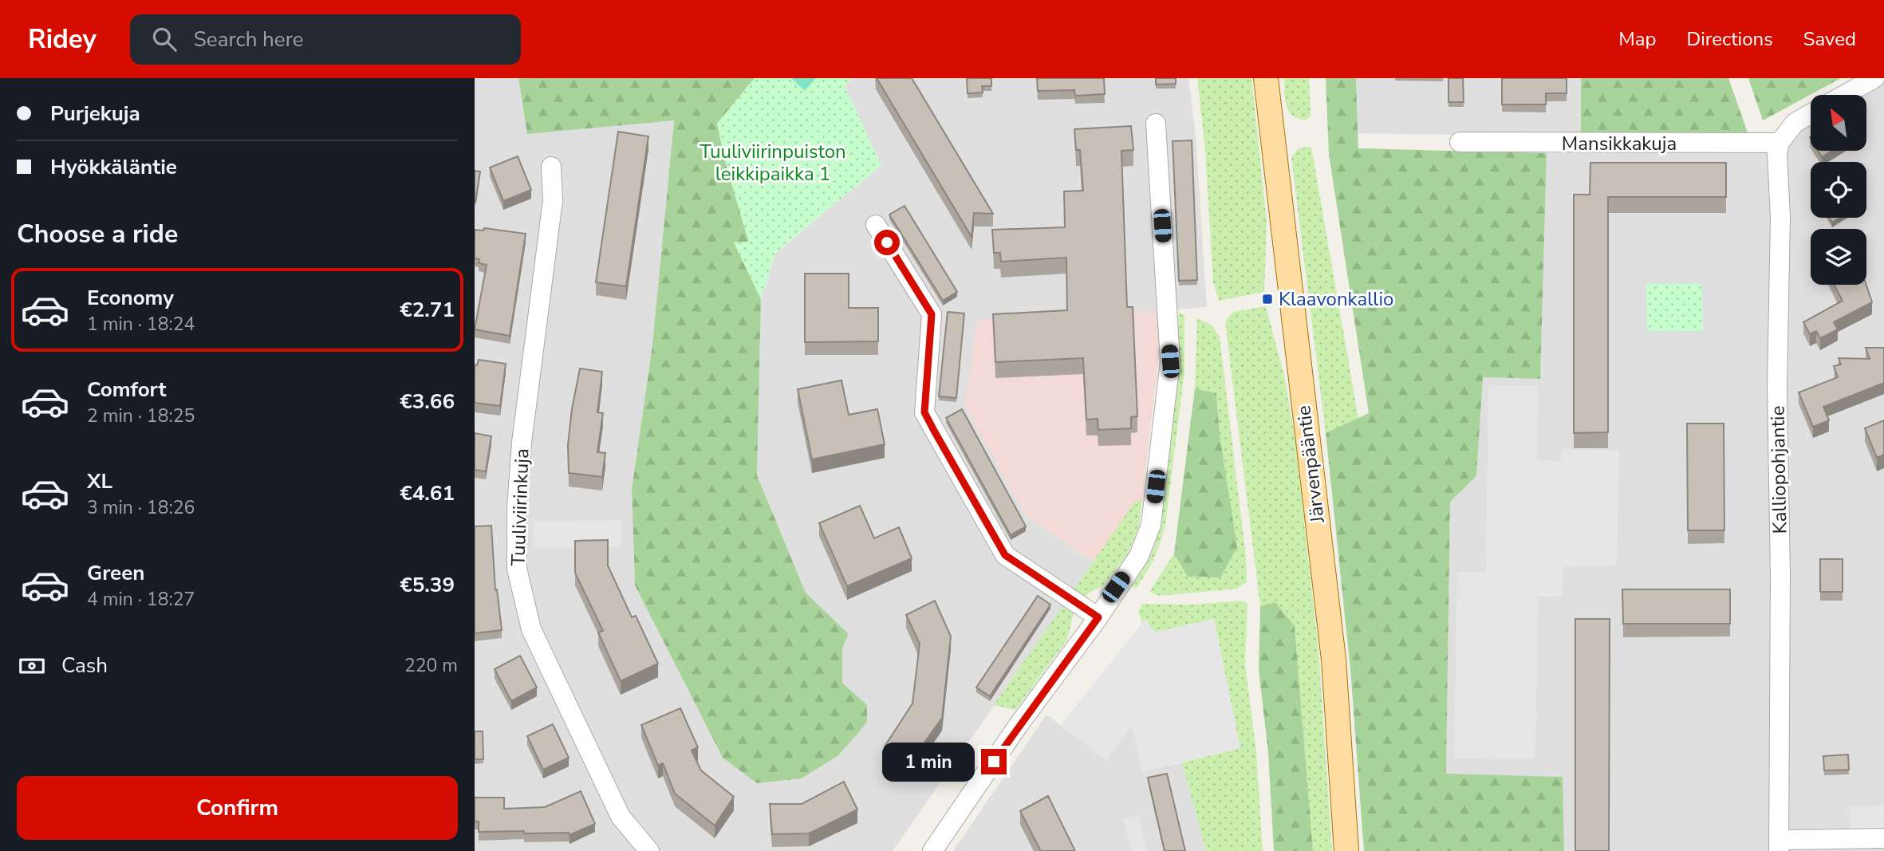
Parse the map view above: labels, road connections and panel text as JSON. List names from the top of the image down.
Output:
{
  "streets": {
    "main road": ["Järvenpääntie"],
    "street": ["Mansikkakuja", "Kalliopohjantie", "Tuuliviirinkuja"]
  },
  "crossings": [
    ["Mansikkakuja", "Kalliopohjantie"]
  ],
  "parks": ["Tuuliviirinpuiston leikkipaikka 1"],
  "places": {
    "transit": ["Klaavonkallio"]
  },
  "north": "top left",
  "page": {
    "header": "Ridey",
    "search": "Search here",
    "nav": ["Map", "Directions", "Saved"],
    "banner": ["Purjekuja", "Hyökkäläntie"],
    "heading": "Choose a ride",
    "list": [
      {
        "name": "Economy",
        "note": "1 min · 18:24",
        "value": "€2.71"
      },
      {
        "name": "Comfort",
        "note": "2 min · 18:25",
        "value": "€3.66"
      },
      {
        "name": "XL",
        "note": "3 min · 18:26",
        "value": "€4.61"
      },
      {
        "name": "Green",
        "note": "4 min · 18:27",
        "value": "€5.39"
      }
    ],
    "pay": ["Cash", "220 m"],
    "bubble": "1 min",
    "buttons": "Confirm"
  }
}
